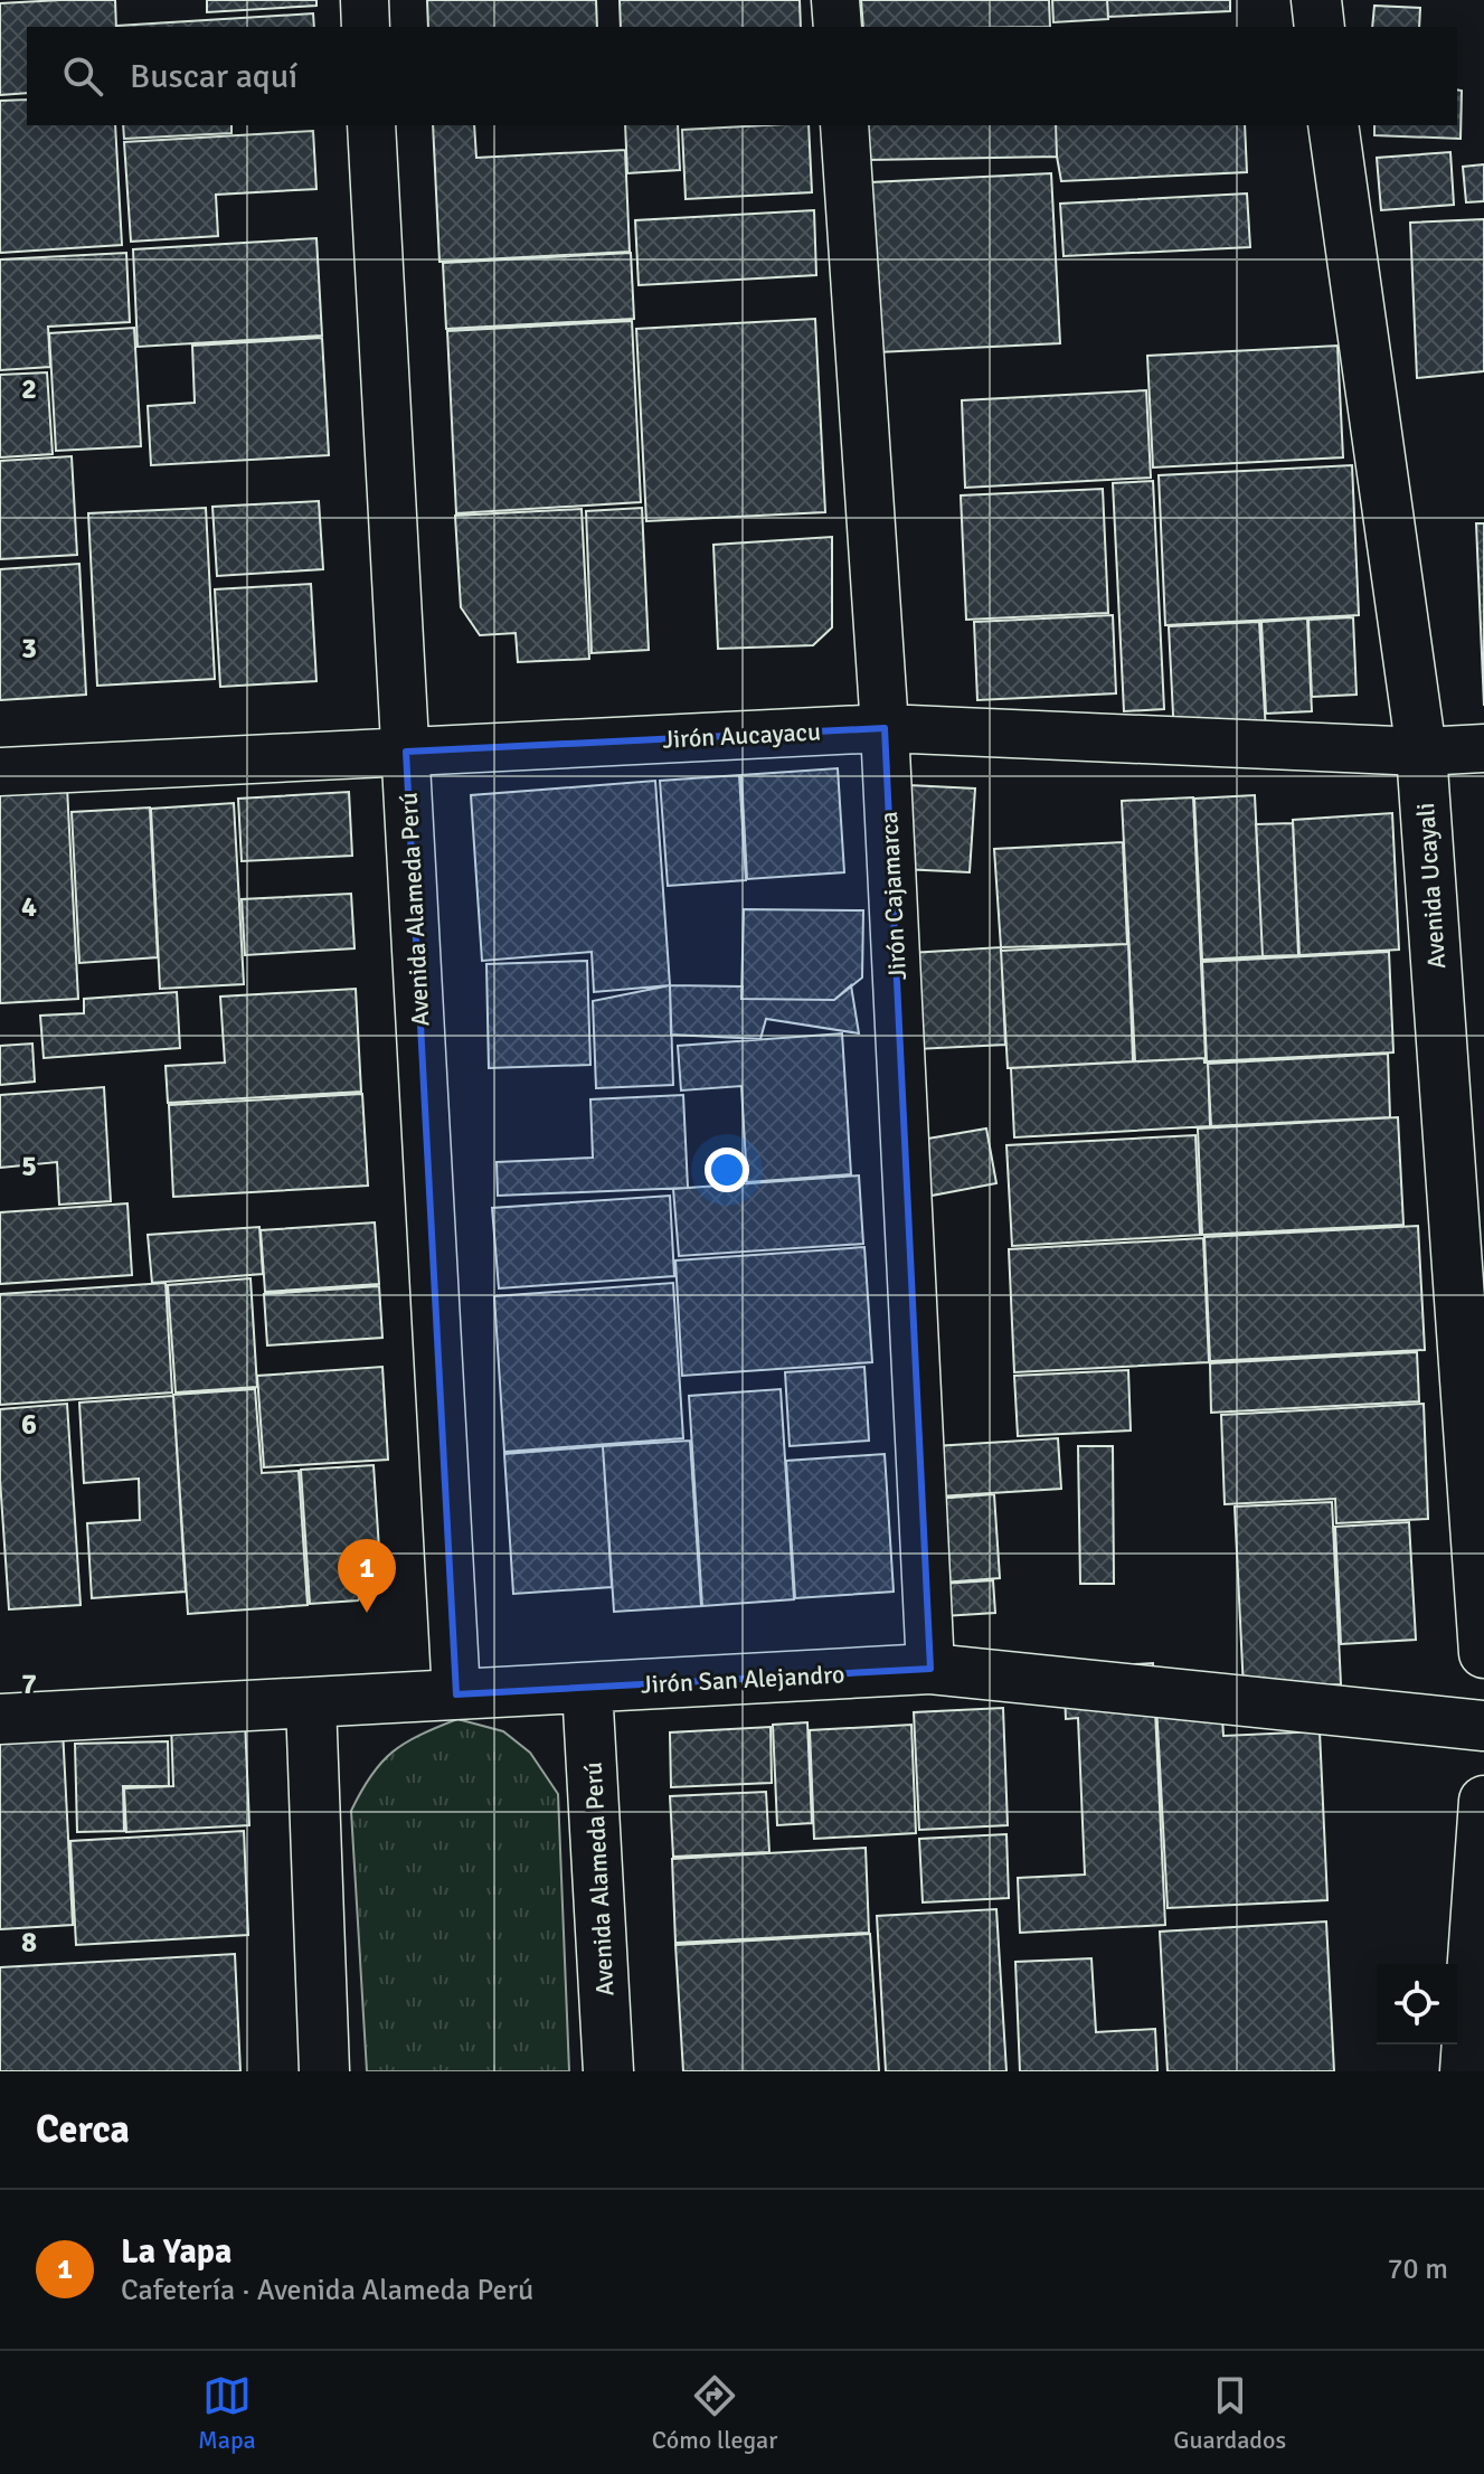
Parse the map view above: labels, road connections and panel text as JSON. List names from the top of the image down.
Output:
{
  "streets": {
    "street": [
      "Jirón Aucayacu",
      "Avenida Ucayali",
      "Jirón Cajamarca",
      "Avenida Alameda Perú",
      "Jirón San Alejandro"
    ]
  },
  "crossings": [
    ["Jirón Aucayacu", "Avenida Ucayali"],
    ["Jirón Aucayacu", "Jirón Cajamarca"],
    ["Jirón Aucayacu", "Avenida Alameda Perú"],
    ["Jirón Cajamarca", "Jirón San Alejandro"],
    ["Avenida Alameda Perú", "Jirón San Alejandro"]
  ],
  "page": {
    "search": "Buscar aquí",
    "pins": "1",
    "heading": "Cerca",
    "list": [
      {
        "mark": "1",
        "name": "La Yapa",
        "note": "Cafetería · Avenida Alameda Perú",
        "value": "70 m"
      }
    ],
    "nav": ["Mapa", "Cómo llegar", "Guardados"]
  },
  "grid": {
    "rows": [
      "2",
      "3",
      "4",
      "5",
      "6",
      "7",
      "8"
    ]
  }
}
